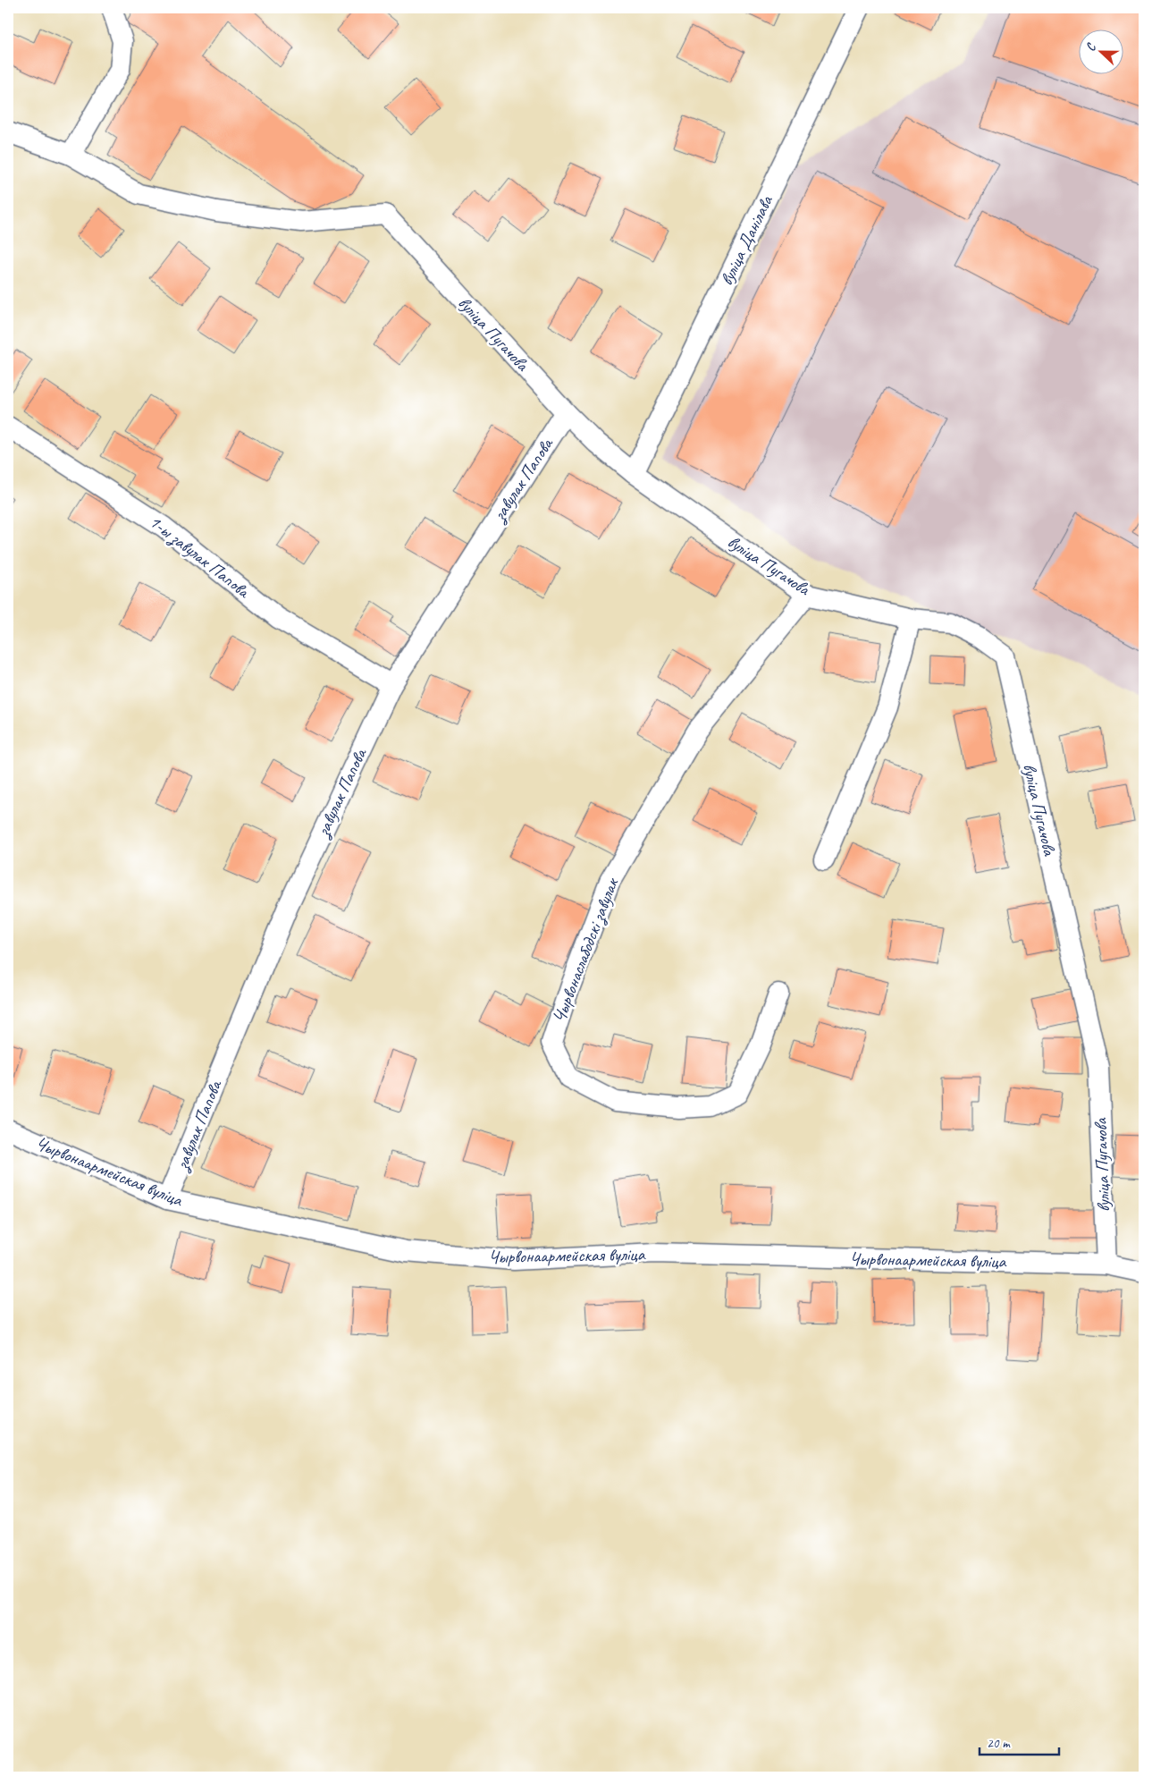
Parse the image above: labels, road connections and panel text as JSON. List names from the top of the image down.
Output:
{
  "streets": {
    "street": [
      "вуліца Данілава",
      "вуліца Пугачова",
      "завулак Папова",
      "1-ы завулак Папова",
      "Чырвонаслабодскі завулак",
      "Чырвонаармейская вуліца"
    ]
  },
  "crossings": [
    ["вуліца Данілава", "вуліца Пугачова"],
    ["вуліца Пугачова", "завулак Папова"],
    ["вуліца Пугачова", "Чырвонаслабодскі завулак"],
    ["вуліца Пугачова", "Чырвонаармейская вуліца"],
    ["завулак Папова", "1-ы завулак Папова"],
    ["завулак Папова", "Чырвонаармейская вуліца"]
  ],
  "scale_bar": "20 m",
  "north": "left"
}
